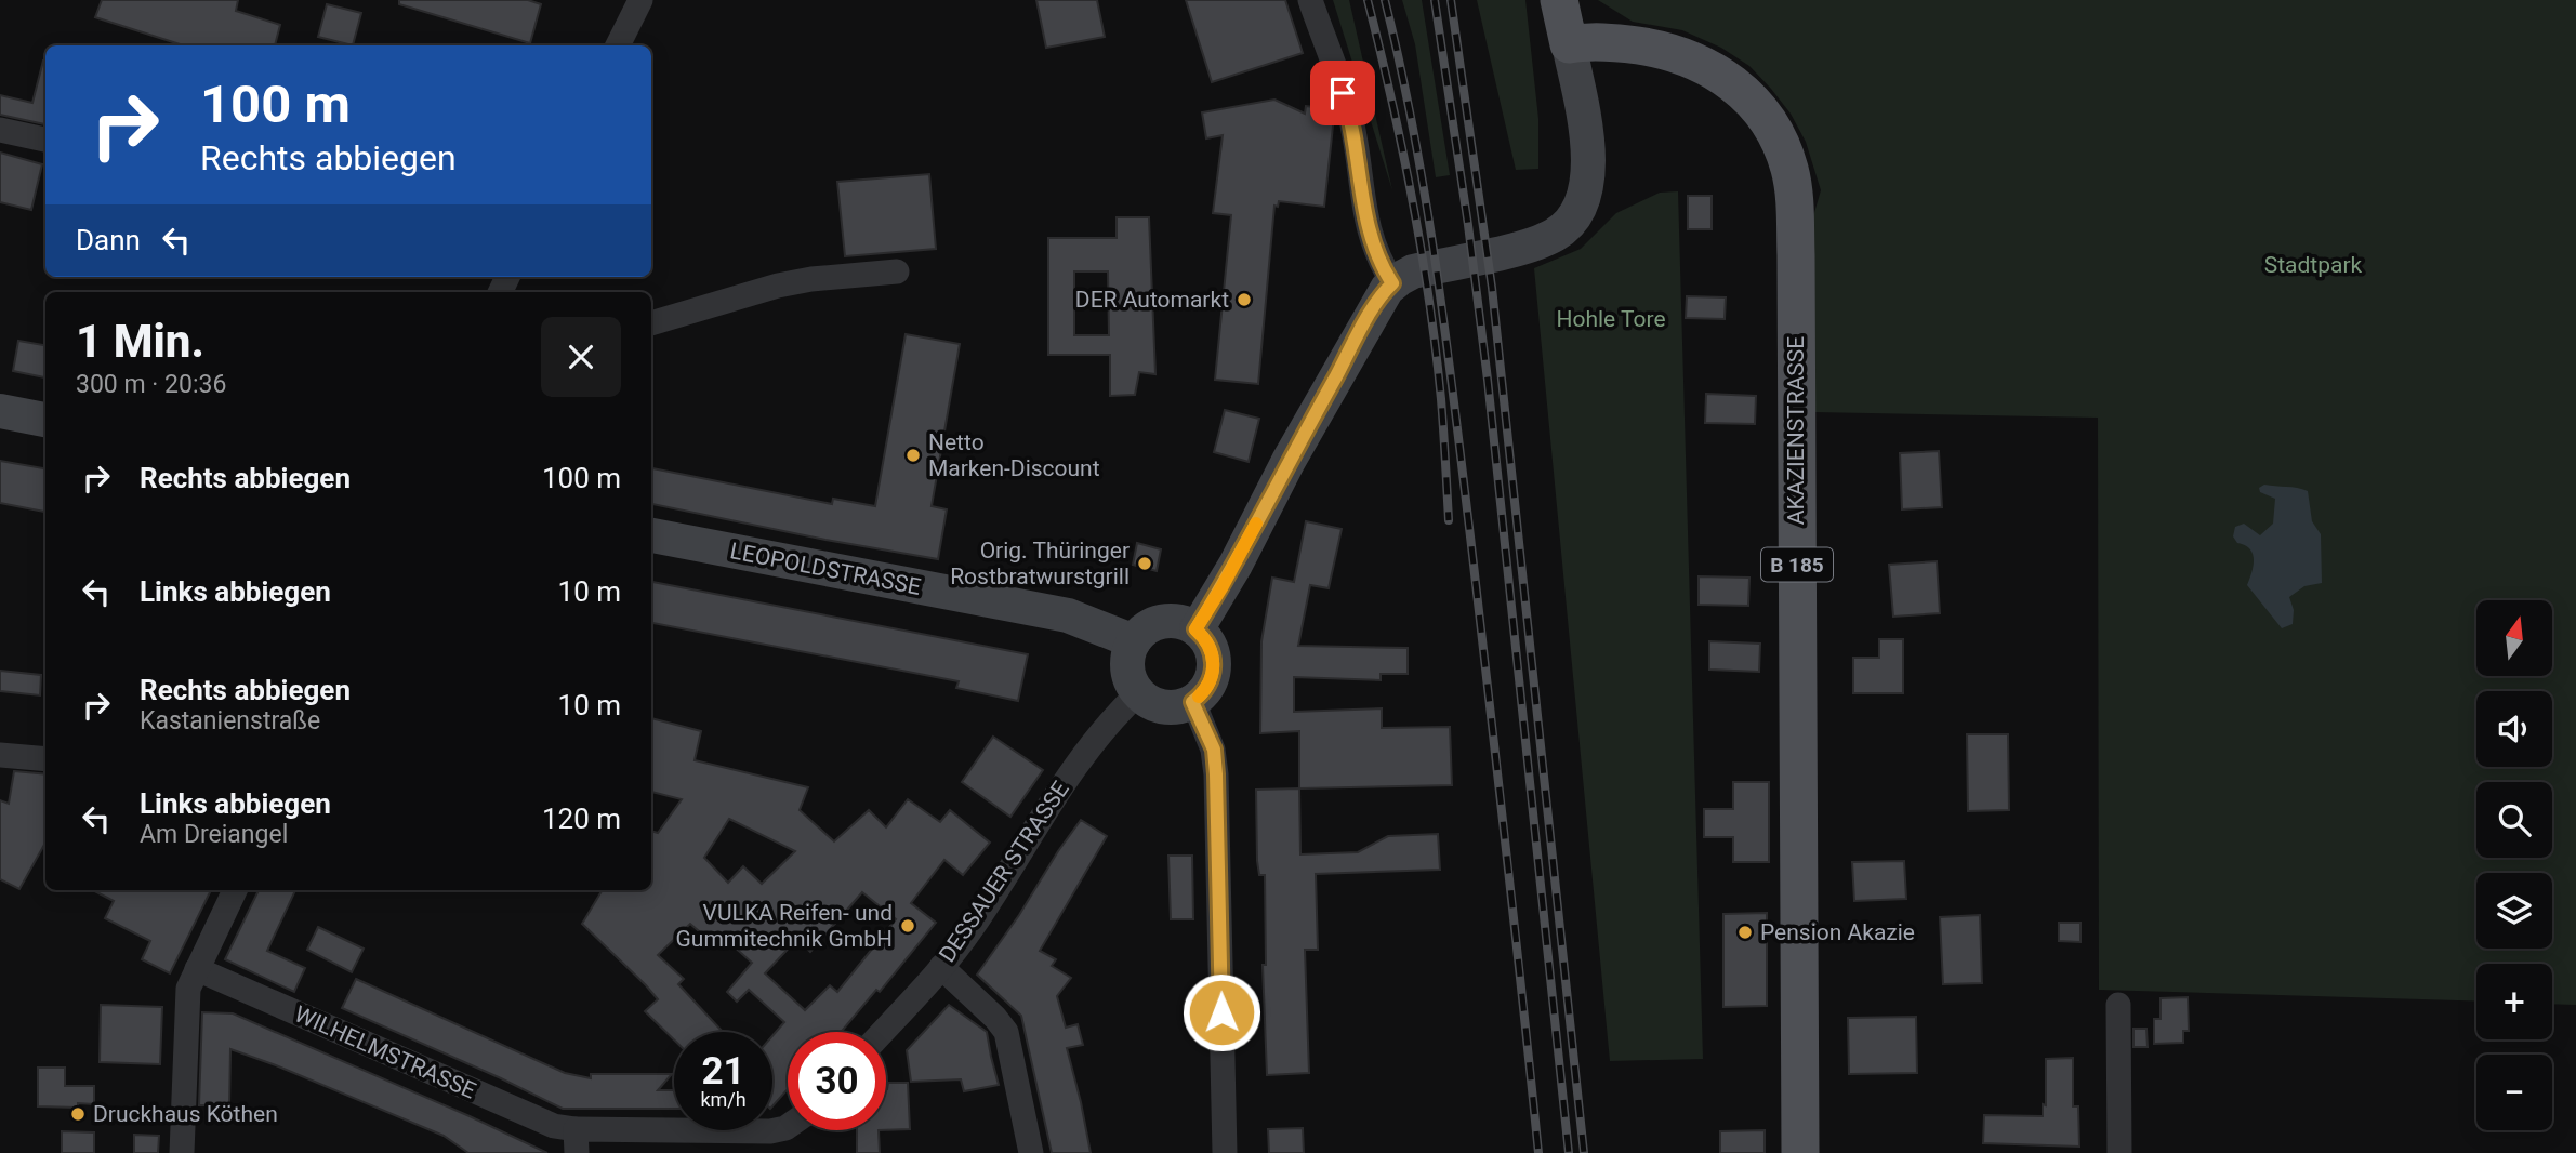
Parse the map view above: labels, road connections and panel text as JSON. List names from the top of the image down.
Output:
{
  "streets": {
    "main road": ["AKAZIENSTRASSE", "B 185", "LEOPOLDSTRASSE"],
    "street": ["DESSAUER STRASSE", "WILHELMSTRASSE"]
  },
  "crossings": [
    ["LEOPOLDSTRASSE", "DESSAUER STRASSE"]
  ],
  "parks": ["Stadtpark", "Hohle Tore"],
  "places": [
    "DER Automarkt",
    "Netto Marken-Discount",
    "Orig. Thüringer Rostbratwurstgrill",
    "VULKA Reifen- und Gummitechnik GmbH",
    "Pension Akazie",
    "Druckhaus Köthen"
  ],
  "north": "top",
  "page": {
    "turn": ["100 m", "Rechts abbiegen"],
    "then": "Dann",
    "heading": ["1 Min.", "300 m · 20:36"],
    "list": [
      {
        "name": "Rechts abbiegen",
        "value": "100 m"
      },
      {
        "name": "Links abbiegen",
        "value": "10 m"
      },
      {
        "name": "Rechts abbiegen",
        "note": "Kastanienstraße",
        "value": "10 m"
      },
      {
        "name": "Links abbiegen",
        "note": "Am Dreiangel",
        "value": "120 m"
      }
    ],
    "map_buttons": ["+", "−"],
    "speed": "21 km/h",
    "limit": "30"
  }
}
